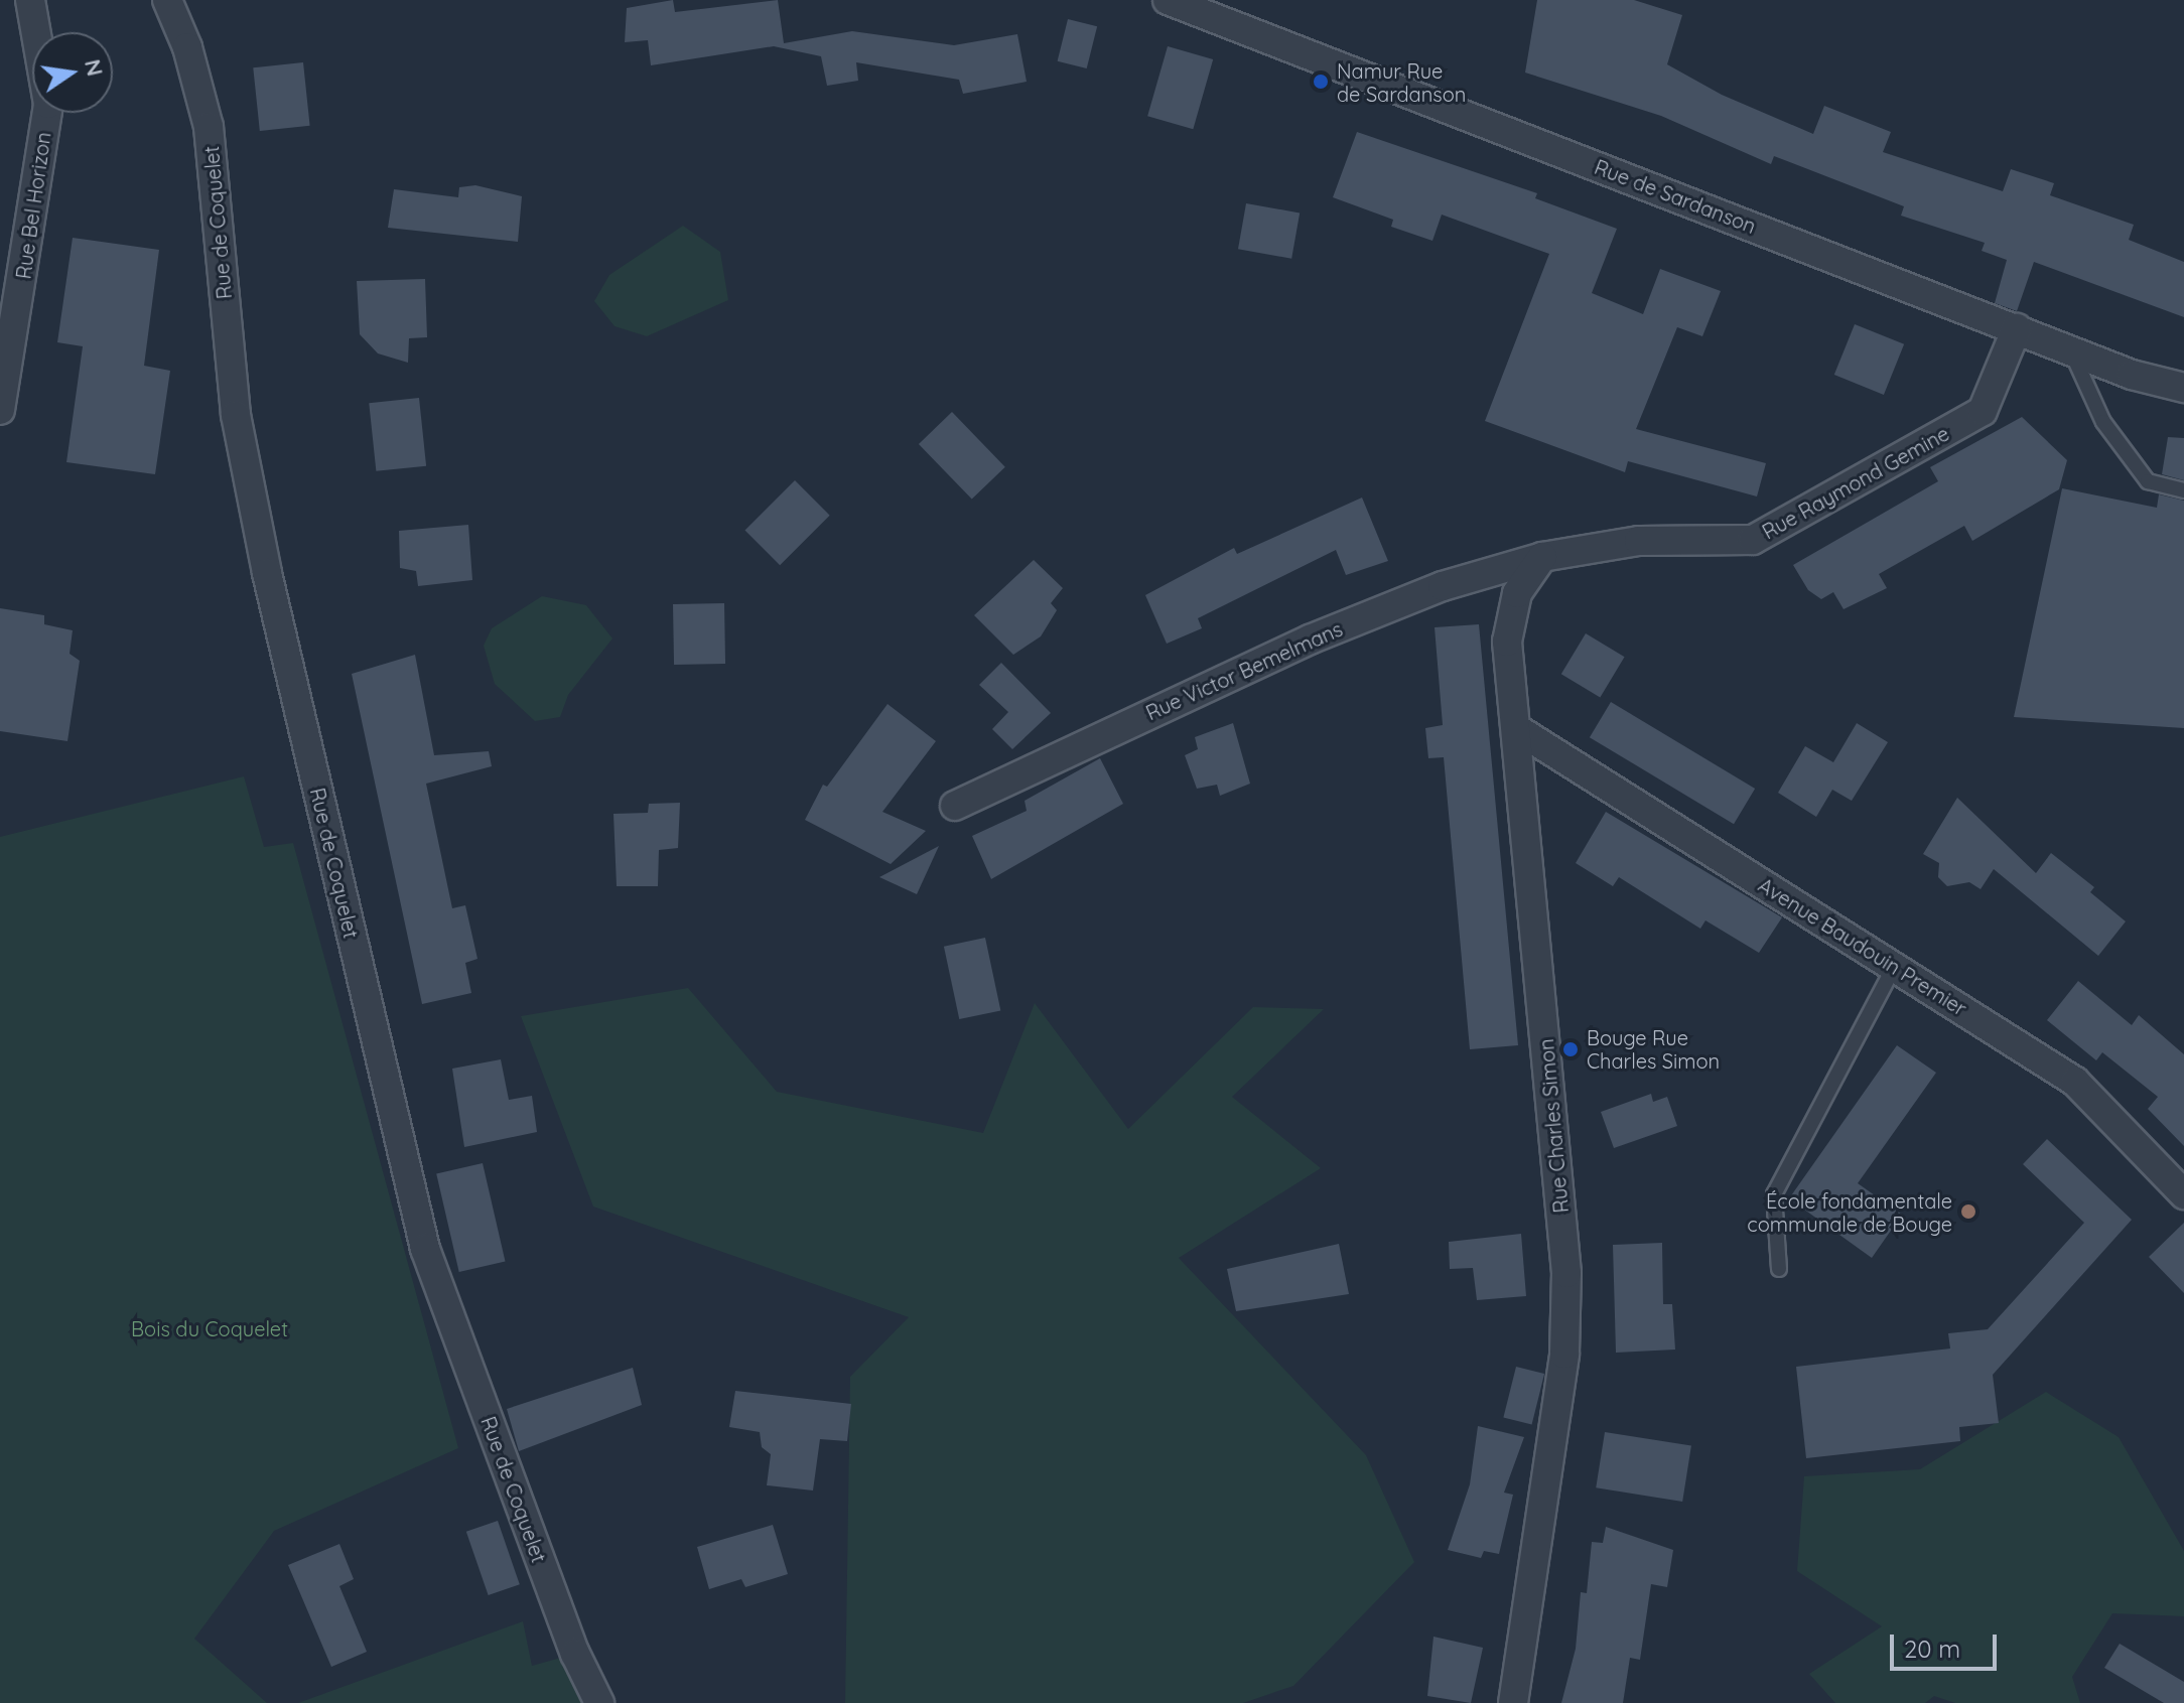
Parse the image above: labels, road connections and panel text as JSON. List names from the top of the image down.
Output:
{
  "streets": {
    "street": [
      "Rue de Sardanson",
      "Rue Bel Horizon",
      "Rue de Coquelet",
      "Rue Raymond Gemine",
      "Rue Victor Bemelmans",
      "Avenue Baudouin Premier",
      "Rue Charles Simon"
    ]
  },
  "crossings": [
    ["Rue de Sardanson", "Rue Raymond Gemine"],
    ["Rue Raymond Gemine", "Rue Victor Bemelmans"],
    ["Rue Raymond Gemine", "Rue Charles Simon"],
    ["Rue Victor Bemelmans", "Rue Charles Simon"],
    ["Avenue Baudouin Premier", "Rue Charles Simon"]
  ],
  "parks": ["Bois du Coquelet"],
  "places": ["Namur Rue de Sardanson", "Bouge Rue Charles Simon", "École fondamentale communale de Bouge"],
  "scale_bar": "20 m",
  "north": "right"
}
